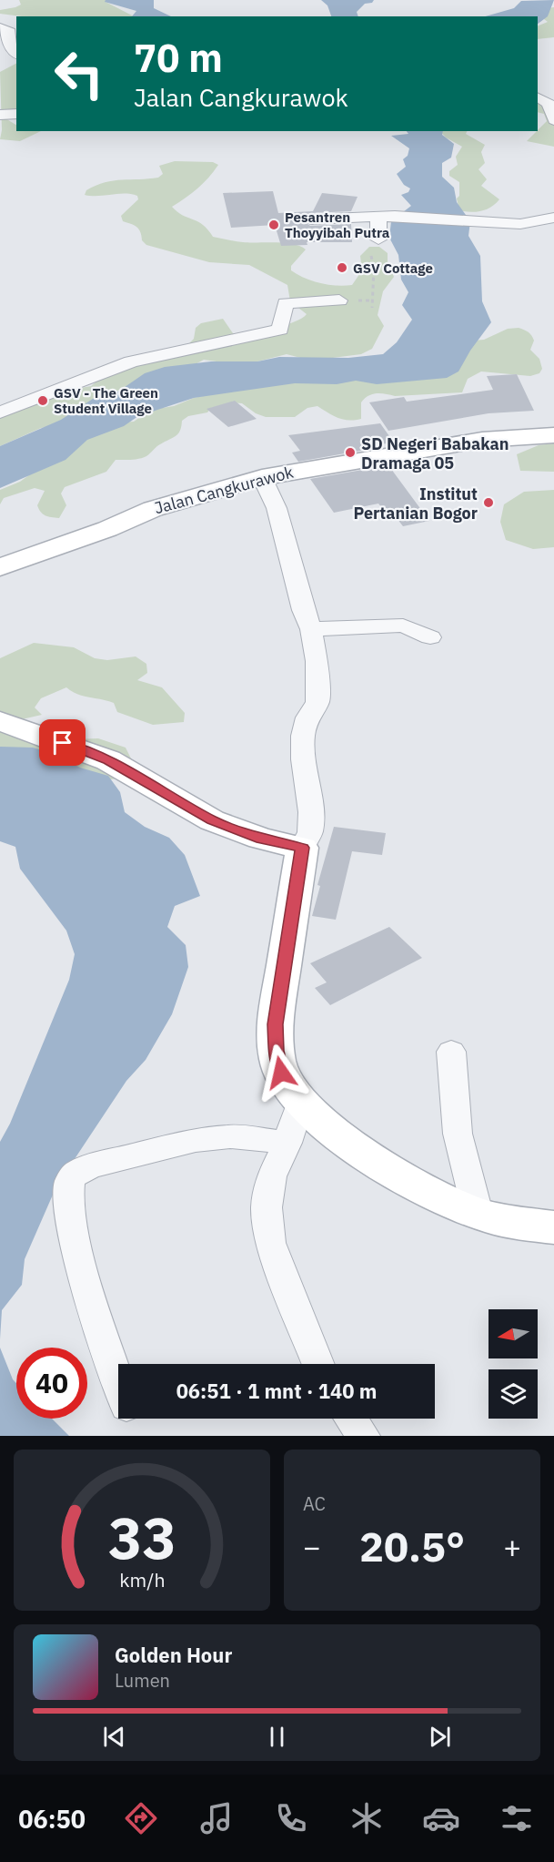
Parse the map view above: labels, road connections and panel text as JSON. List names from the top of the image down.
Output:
{
  "streets": {
    "street": ["Jalan Cangkurawok"]
  },
  "places": [
    "Pesantren Thoyyibah Putra",
    "GSV Cottage",
    "GSV - The Green Student Village",
    "SD Negeri Babakan Dramaga 05",
    "Institut Pertanian Bogor"
  ],
  "north": "left",
  "page": {
    "turn": ["70 m", "Jalan Cangkurawok"],
    "limit": "40",
    "trip": "06:51 · 1 mnt · 140 m",
    "tile": "AC",
    "heat": ["−", "20.5°", "+"],
    "song": ["Golden Hour", "Lumen"],
    "tabs": "06:50",
    "gauge": ["33", "km/h"]
  }
}
